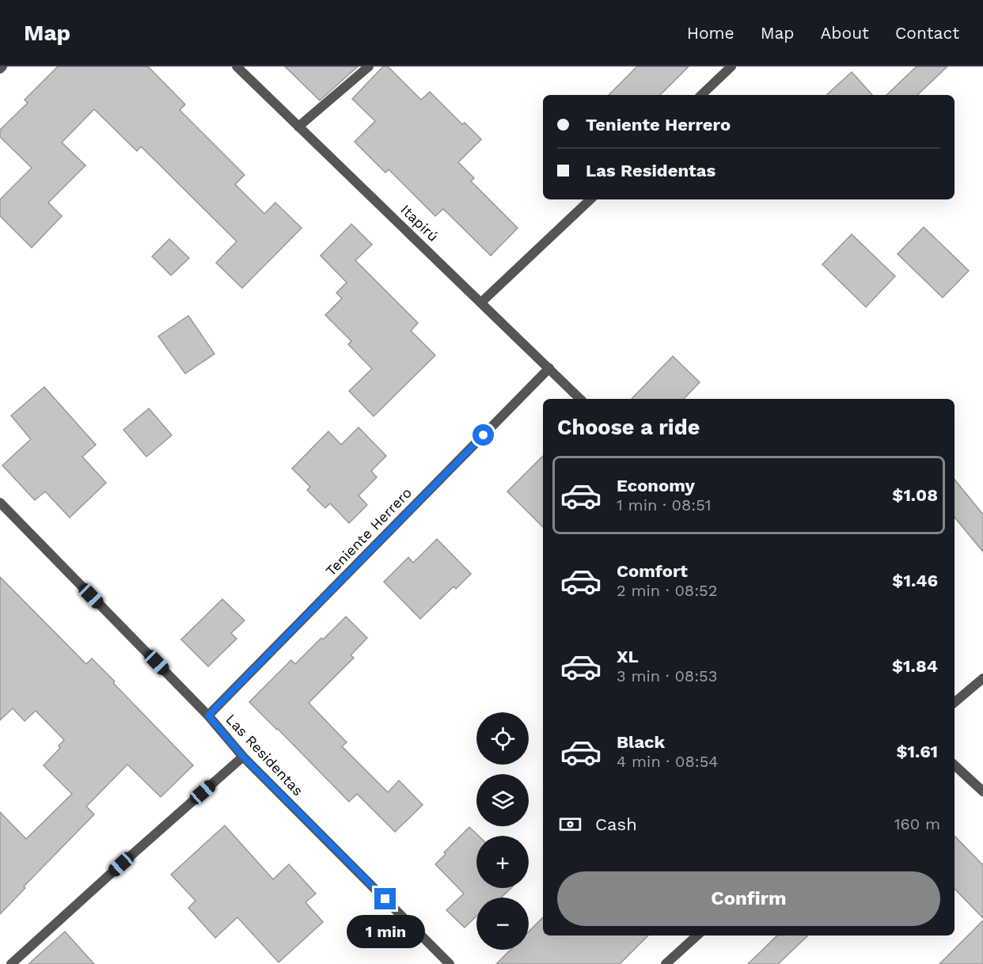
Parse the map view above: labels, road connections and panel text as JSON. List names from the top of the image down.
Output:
{
  "streets": {
    "street": ["Itapirú", "Teniente Herrero", "Las Residentas"]
  },
  "crossings": [
    ["Itapirú", "Teniente Herrero"],
    ["Teniente Herrero", "Las Residentas"]
  ],
  "page": {
    "header": "Map",
    "nav": [
      "Home",
      "Map",
      "About",
      "Contact"
    ],
    "banner": ["Teniente Herrero", "Las Residentas"],
    "heading": "Choose a ride",
    "list": [
      {
        "name": "Economy",
        "note": "1 min · 08:51",
        "value": "$1.08"
      },
      {
        "name": "Comfort",
        "note": "2 min · 08:52",
        "value": "$1.46"
      },
      {
        "name": "XL",
        "note": "3 min · 08:53",
        "value": "$1.84"
      },
      {
        "name": "Black",
        "note": "4 min · 08:54",
        "value": "$1.61"
      }
    ],
    "map_buttons": ["+", "−"],
    "pay": ["Cash", "160 m"],
    "buttons": "Confirm",
    "bubble": "1 min"
  }
}
